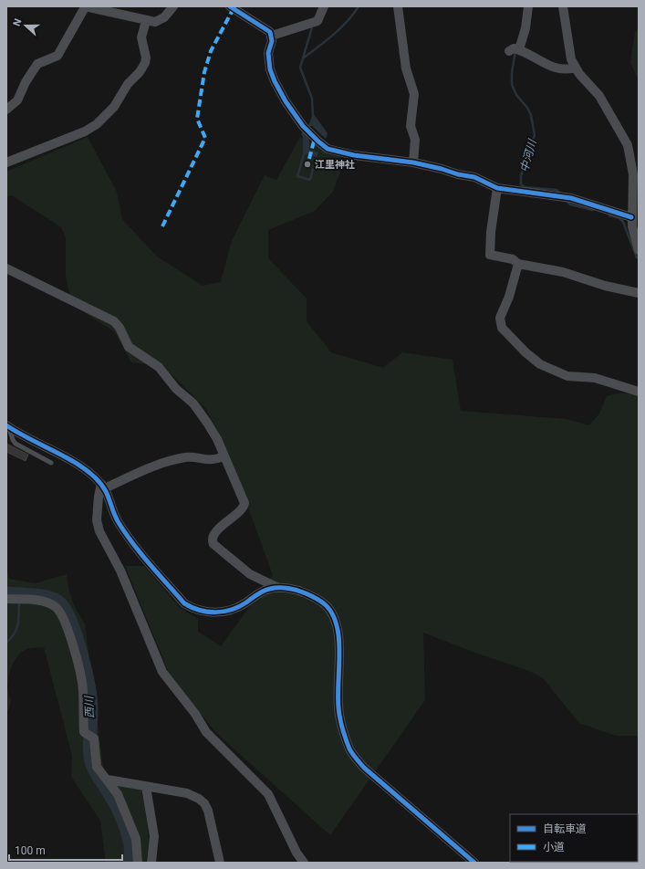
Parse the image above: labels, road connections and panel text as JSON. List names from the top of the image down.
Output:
{
  "water": ["中河川", "西川"],
  "places": ["江里神社"],
  "legend": ["自転車道", "小道"],
  "scale_bar": "100 m",
  "north": "left"
}
